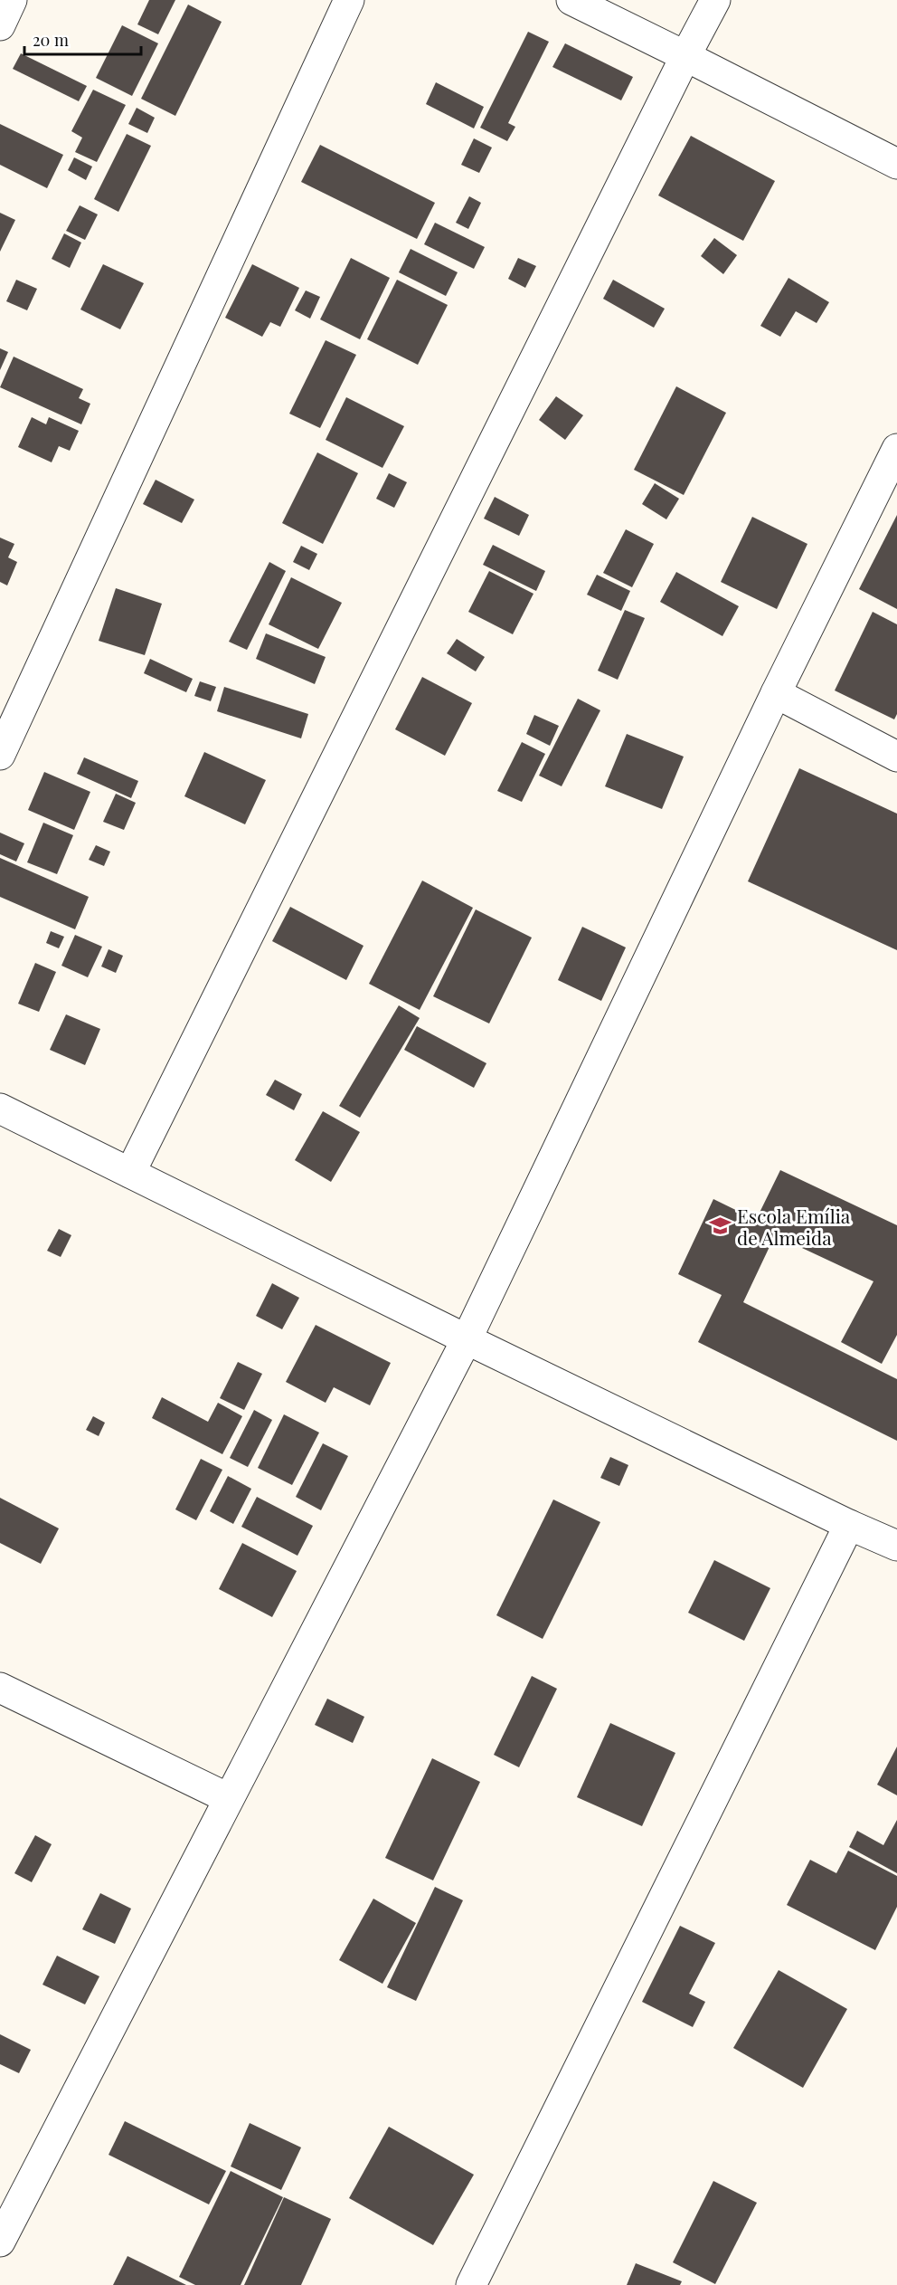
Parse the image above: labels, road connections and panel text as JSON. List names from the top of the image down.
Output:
{
  "places": {
    "school or university": ["Escola Emília de Almeida"]
  },
  "scale_bar": "20 m"
}
